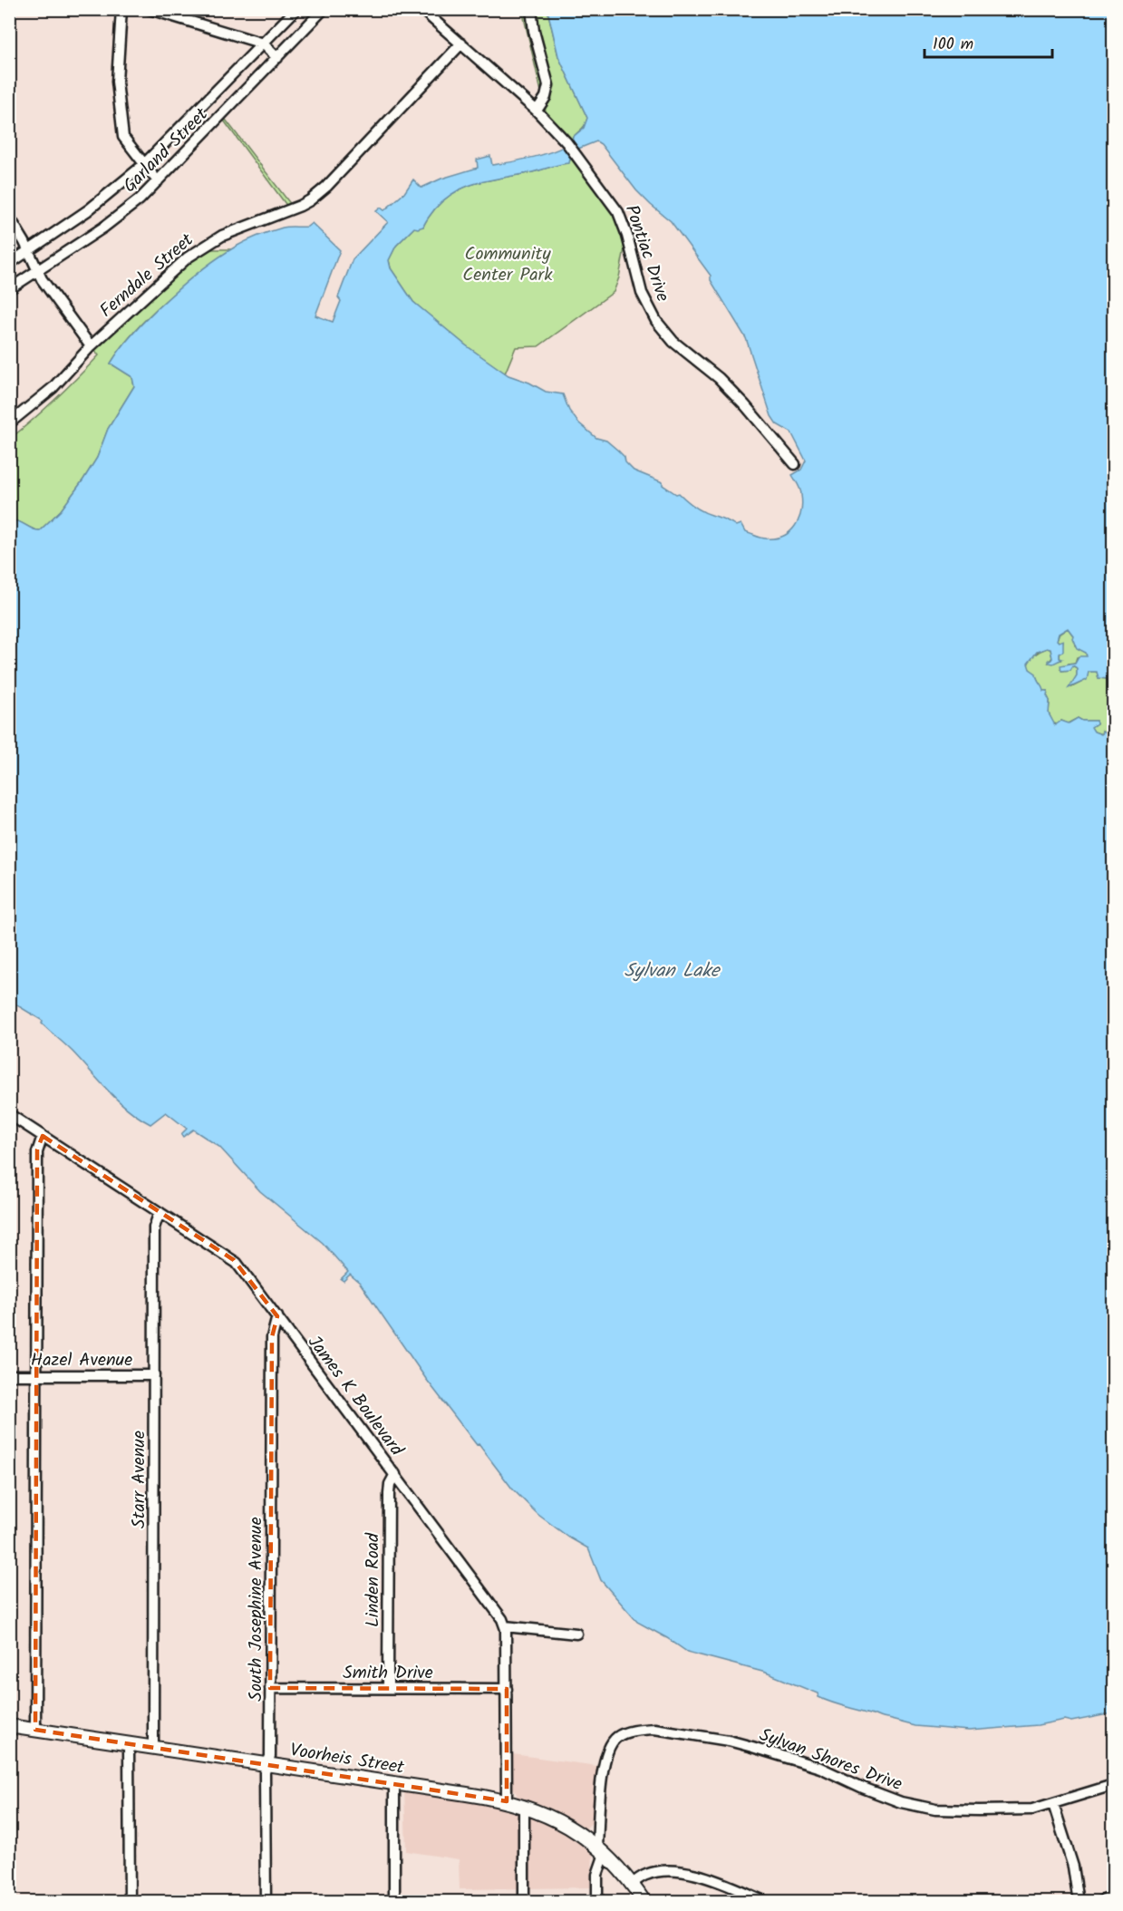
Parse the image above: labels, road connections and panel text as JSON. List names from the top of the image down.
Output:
{
  "streets": {
    "street": [
      "Garland Street",
      "Pontiac Drive",
      "Ferndale Street",
      "Hazel Avenue",
      "James K Boulevard",
      "Starr Avenue",
      "Linden Road",
      "South Josephine Avenue",
      "Smith Drive",
      "Voorheis Street",
      "Sylvan Shores Drive"
    ]
  },
  "crossings": [
    ["Pontiac Drive", "Ferndale Street"],
    ["Hazel Avenue", "Starr Avenue"],
    ["James K Boulevard", "Starr Avenue"],
    ["James K Boulevard", "Linden Road"],
    ["James K Boulevard", "South Josephine Avenue"],
    ["Starr Avenue", "Voorheis Street"],
    ["Linden Road", "Smith Drive"],
    ["South Josephine Avenue", "Smith Drive"],
    ["South Josephine Avenue", "Voorheis Street"],
    ["Voorheis Street", "Sylvan Shores Drive"]
  ],
  "water": ["Sylvan Lake"],
  "parks": ["Community Center Park"],
  "scale_bar": "100 m"
}
